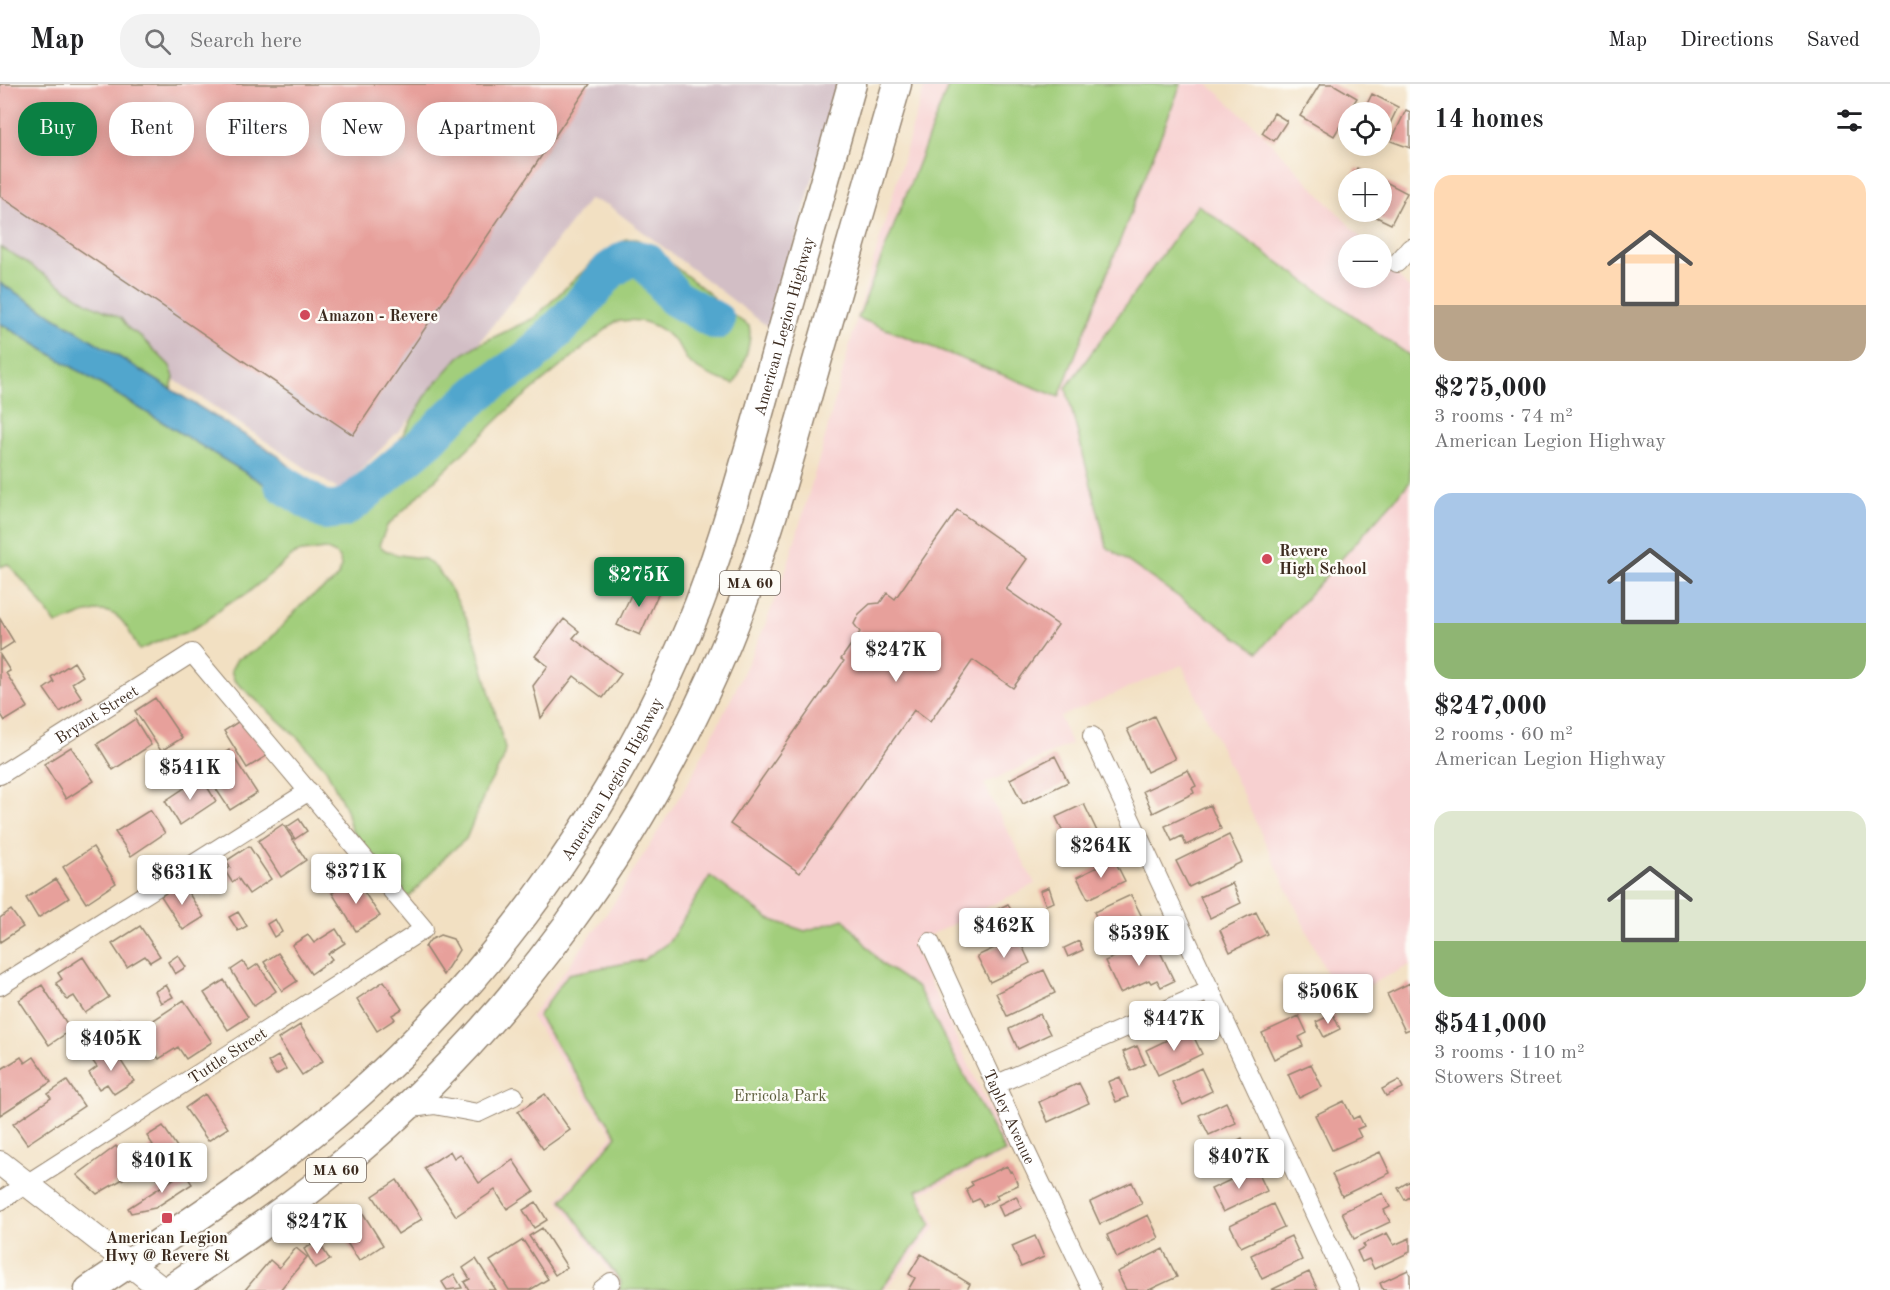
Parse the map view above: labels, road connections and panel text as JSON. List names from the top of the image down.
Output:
{
  "streets": {
    "highway": ["American Legion Highway", "MA 60"],
    "street": ["Bryant Street", "Tuttle Street", "Tapley Avenue"]
  },
  "crossings": [
    ["Bryant Street", "Tuttle Street"]
  ],
  "parks": ["Erricola Park"],
  "places": {
    "other": ["Amazon - Revere", "Revere High School"],
    "transit": ["American Legion Hwy @ Revere St"]
  },
  "page": {
    "header": "Map",
    "search": "Search here",
    "nav": ["Map", "Directions", "Saved"],
    "heading": "14 homes",
    "map_buttons": ["+", "−"],
    "chip": [
      "Buy",
      "Rent",
      "Filters",
      "New",
      "Apartment"
    ],
    "list": [
      {
        "name": "$275,000",
        "note": "3 rooms · 74 m² · American Legion Highway"
      },
      {
        "name": "$247,000",
        "note": "2 rooms · 60 m² · American Legion Highway"
      },
      {
        "name": "$541,000",
        "note": "3 rooms · 110 m² · Stowers Street"
      }
    ],
    "price": [
      "$275K",
      "$247K",
      "$541K",
      "$264K",
      "$371K",
      "$631K",
      "$462K",
      "$539K",
      "$506K",
      "$447K",
      "$405K",
      "$407K",
      "$401K",
      "$247K"
    ]
  }
}
